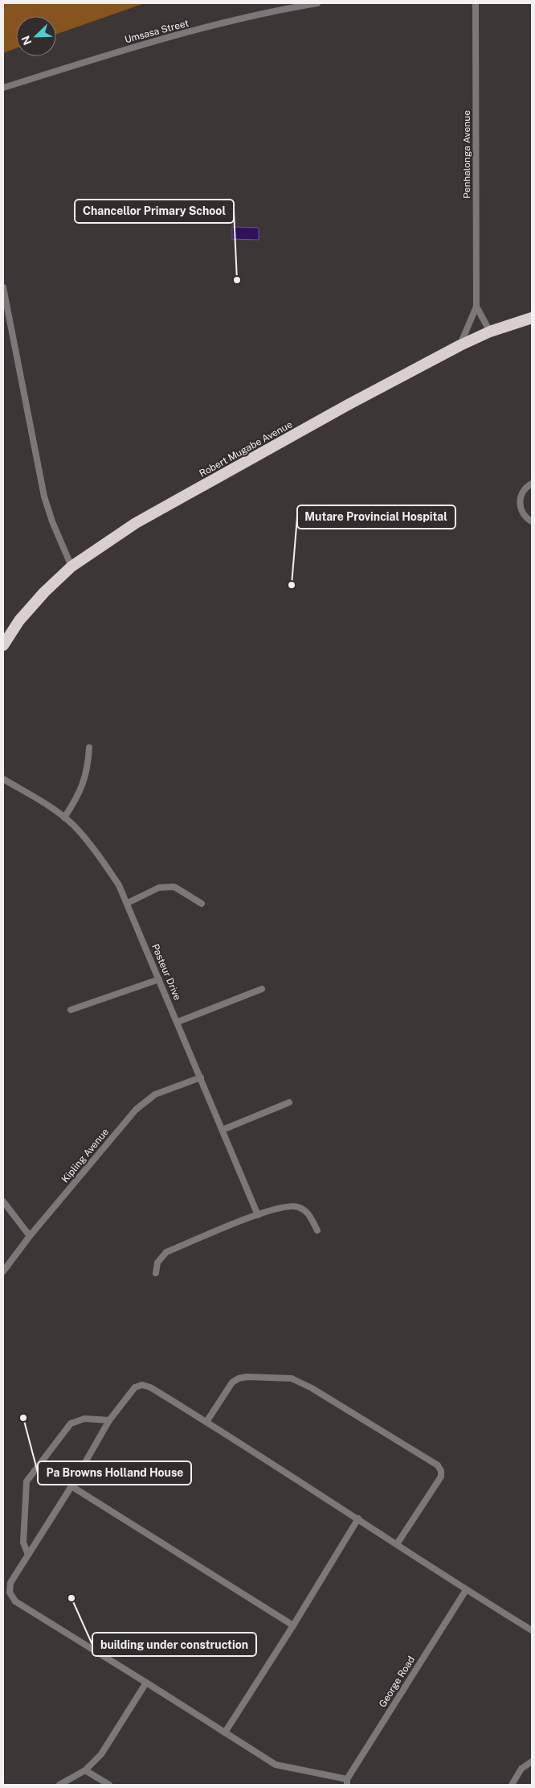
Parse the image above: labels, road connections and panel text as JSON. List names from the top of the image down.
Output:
{
  "streets": {
    "highway": ["Robert Mugabe Avenue"],
    "street": [
      "Umsasa Street",
      "Penhalonga Avenue",
      "Pasteur Drive",
      "Kipling Avenue",
      "George Road"
    ]
  },
  "crossings": [
    ["Penhalonga Avenue", "Robert Mugabe Avenue"],
    ["Pasteur Drive", "Kipling Avenue"]
  ],
  "places": [
    "Chancellor Primary School",
    "Mutare Provincial Hospital",
    "Pa Browns Holland House",
    "building under construction"
  ],
  "north": "bottom left"
}
